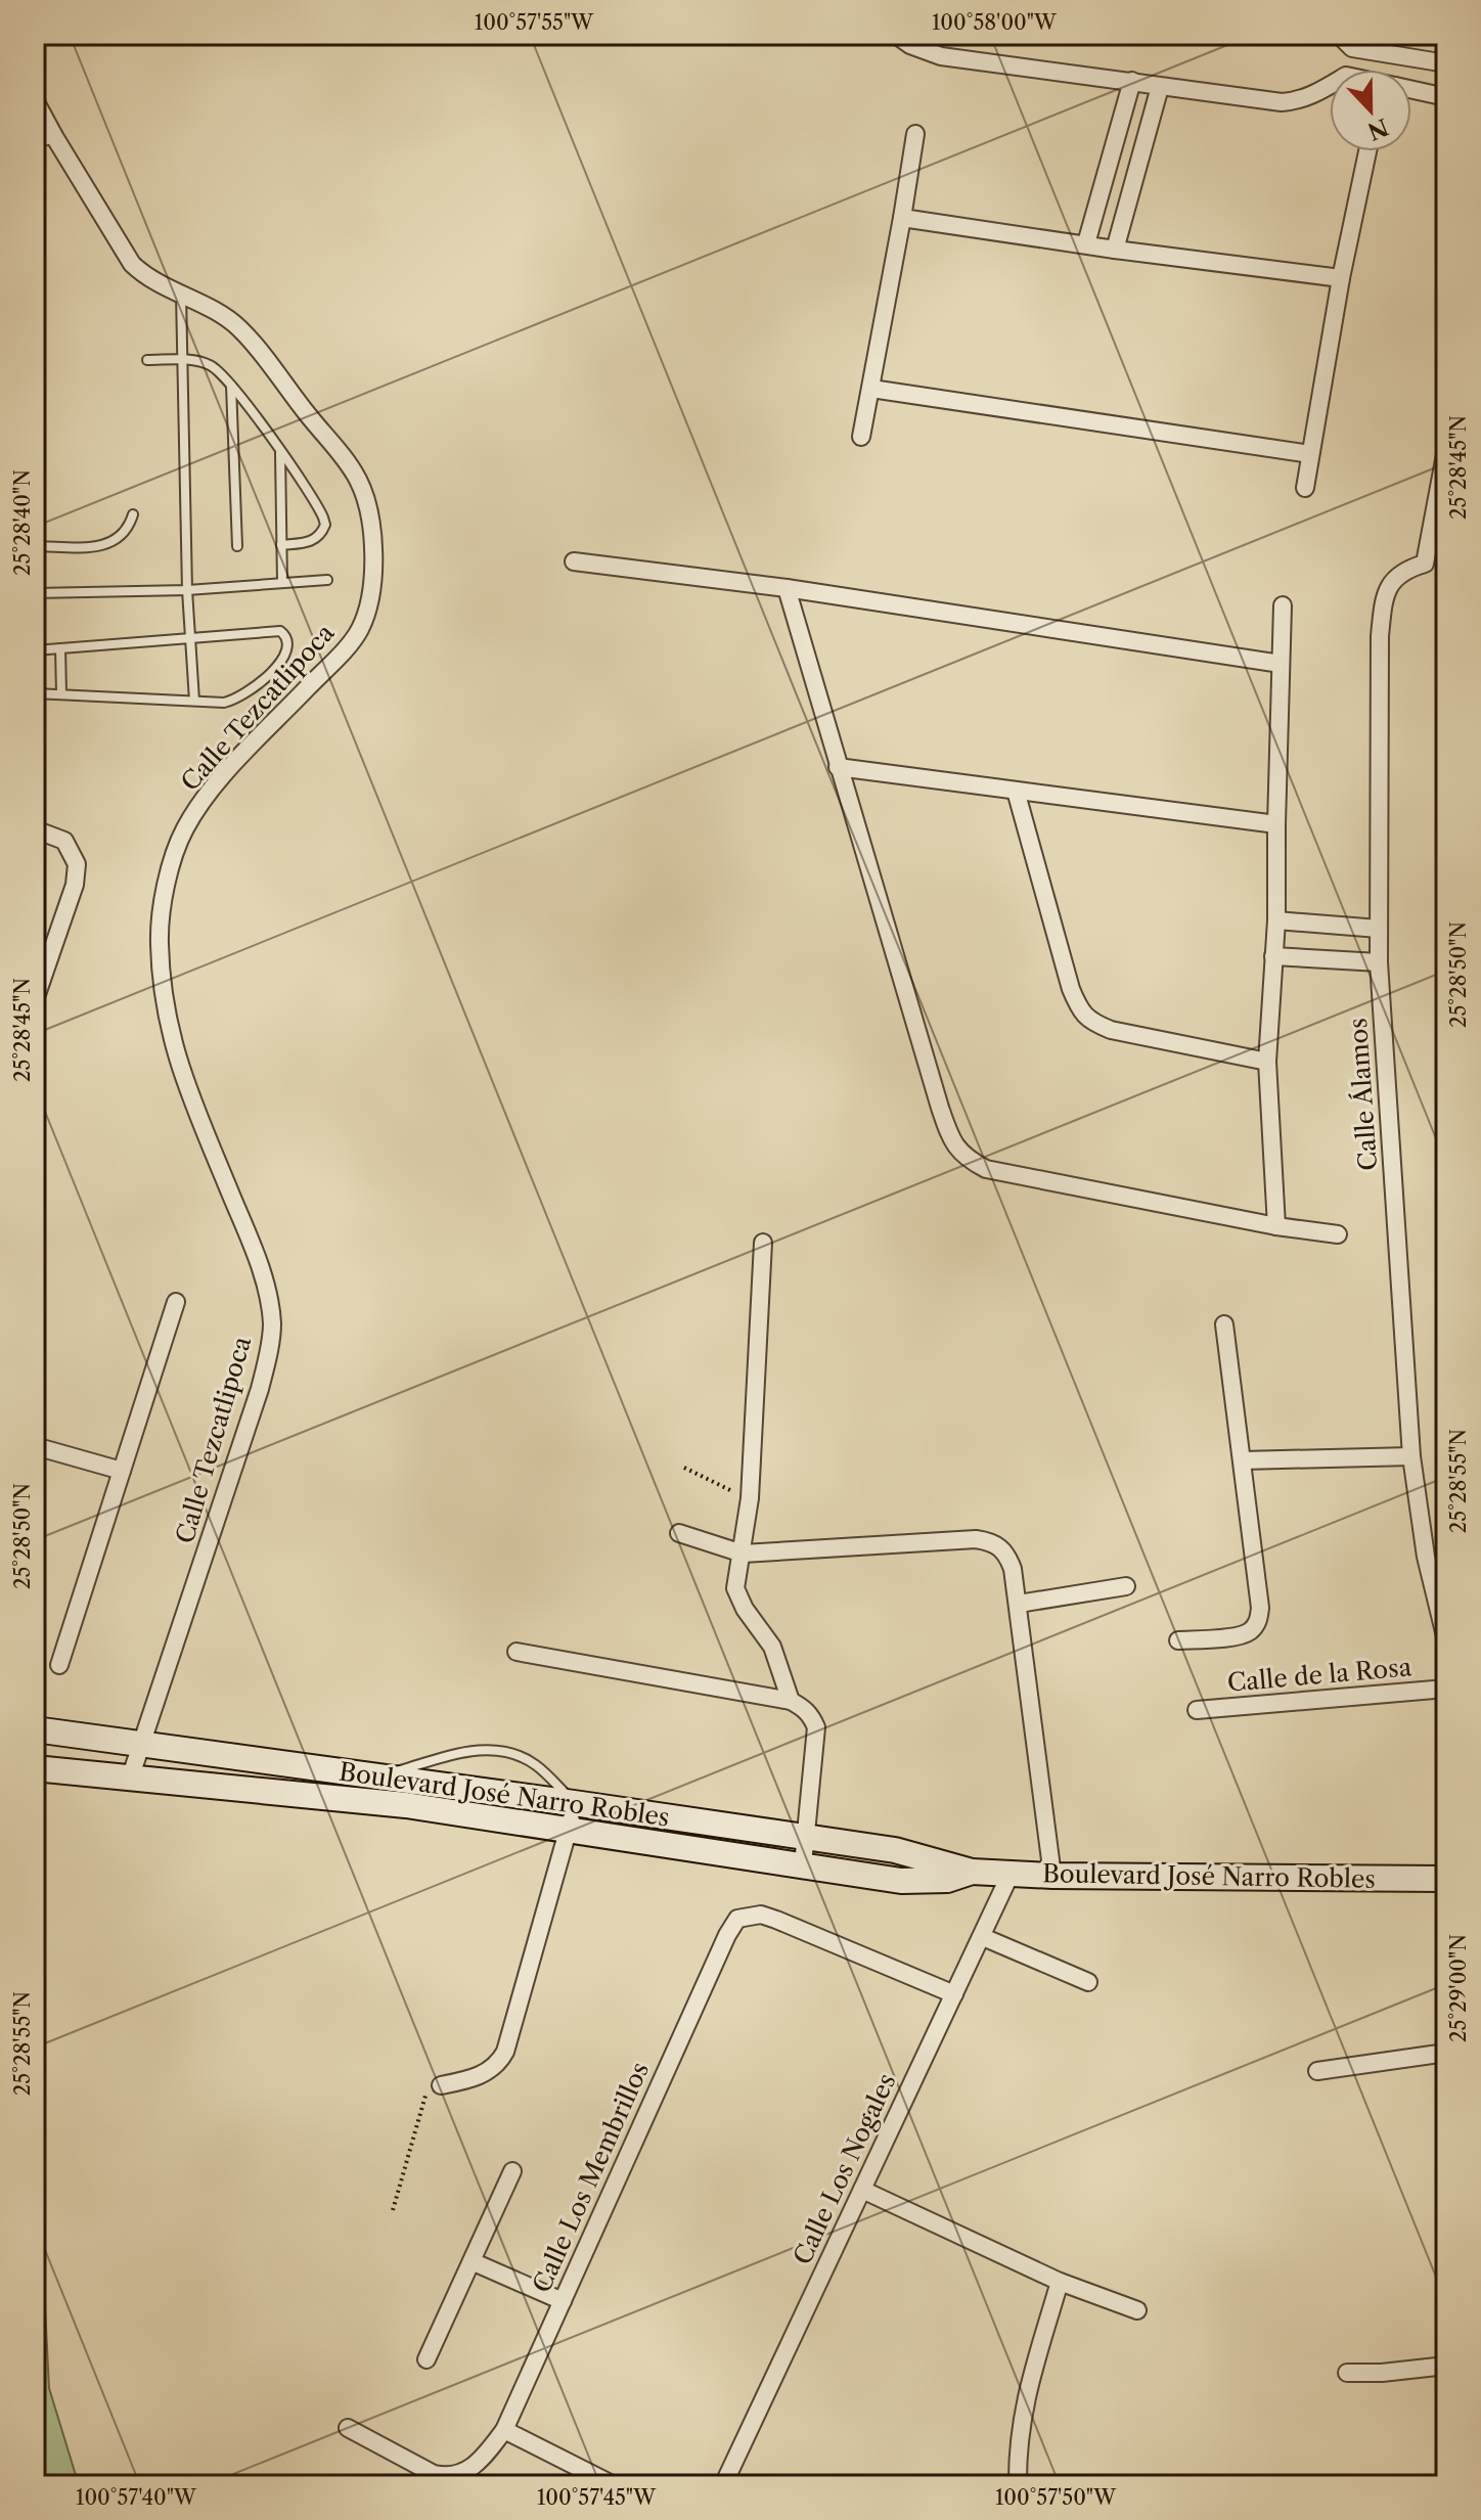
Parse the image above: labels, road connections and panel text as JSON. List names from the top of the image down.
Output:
{
  "streets": {
    "street": [
      "Calle Tezcatlipoca",
      "Calle Álamos",
      "Calle de la Rosa",
      "Boulevard José Narro Robles",
      "Calle Los Nogales",
      "Calle Los Membrillos"
    ]
  },
  "crossings": [
    ["Calle Tezcatlipoca", "Boulevard José Narro Robles"],
    ["Boulevard José Narro Robles", "Calle Los Nogales"],
    ["Calle Los Nogales", "Calle Los Membrillos"]
  ],
  "north": "bottom",
  "coordinates": [
    "100°57'55\"W",
    "100°58'00\"W",
    "25°28'45\"N",
    "25°28'40\"N",
    "25°28'50\"N",
    "25°28'55\"N",
    "25°29'00\"N",
    "100°57'40\"W",
    "100°57'45\"W",
    "100°57'50\"W"
  ]
}
